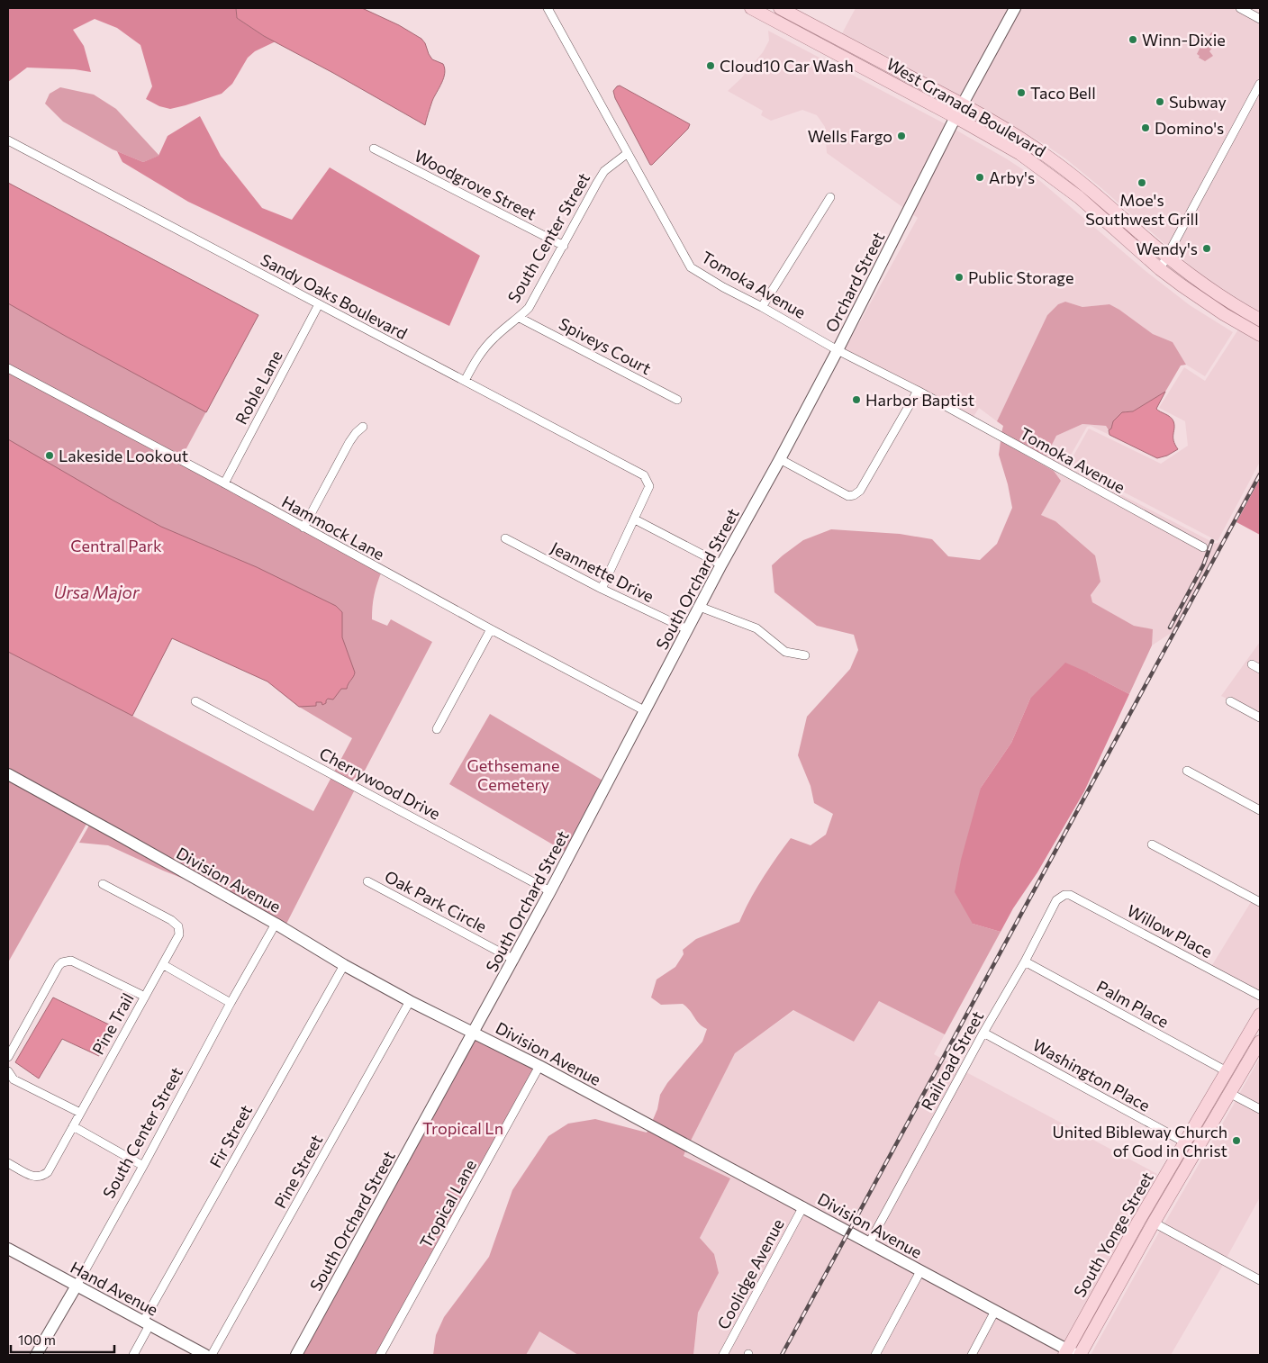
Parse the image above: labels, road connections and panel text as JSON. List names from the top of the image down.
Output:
{
  "streets": {
    "main road": ["West Granada Boulevard", "South Yonge Street"],
    "street": [
      "Woodgrove Street",
      "South Center Street",
      "Orchard Street",
      "Tomoka Avenue",
      "Sandy Oaks Boulevard",
      "Spiveys Court",
      "Roble Lane",
      "Hammock Lane",
      "Jeannette Drive",
      "South Orchard Street",
      "Cherrywood Drive",
      "Division Avenue",
      "Oak Park Circle",
      "Willow Place",
      "Palm Place",
      "Pine Trail",
      "Railroad Street",
      "Washington Place",
      "Fir Street",
      "Pine Street",
      "Tropical Lane",
      "Coolidge Avenue",
      "Hand Avenue"
    ]
  },
  "crossings": [
    ["West Granada Boulevard", "Orchard Street"],
    ["Woodgrove Street", "South Center Street"],
    ["South Center Street", "Tomoka Avenue"],
    ["South Center Street", "Sandy Oaks Boulevard"],
    ["South Center Street", "Spiveys Court"],
    ["South Center Street", "Division Avenue"],
    ["South Center Street", "Hand Avenue"],
    ["Orchard Street", "Tomoka Avenue"],
    ["Orchard Street", "South Orchard Street"],
    ["Sandy Oaks Boulevard", "Roble Lane"],
    ["Roble Lane", "Hammock Lane"],
    ["Hammock Lane", "South Orchard Street"],
    ["Jeannette Drive", "South Orchard Street"],
    ["South Orchard Street", "Cherrywood Drive"],
    ["South Orchard Street", "Division Avenue"],
    ["South Orchard Street", "Oak Park Circle"],
    ["Division Avenue", "Railroad Street"],
    ["Division Avenue", "Fir Street"],
    ["Division Avenue", "Pine Street"],
    ["Division Avenue", "Tropical Lane"],
    ["Division Avenue", "South Yonge Street"],
    ["Division Avenue", "Coolidge Avenue"],
    ["Willow Place", "Railroad Street"],
    ["Palm Place", "Railroad Street"],
    ["Palm Place", "South Yonge Street"],
    ["Railroad Street", "Washington Place"],
    ["Washington Place", "South Yonge Street"],
    ["Fir Street", "Hand Avenue"]
  ],
  "water": ["Ursa Major"],
  "parks": ["Central Park", "Gethsemane Cemetery", "Tropical Ln"],
  "places": [
    "Winn-Dixie",
    "Cloud10 Car Wash",
    "Taco Bell",
    "Subway",
    "Domino's",
    "Wells Fargo",
    "Arby's",
    "Moe's Southwest Grill",
    "Wendy's",
    "Public Storage",
    "Harbor Baptist",
    "Lakeside Lookout",
    "United Bibleway Church of God in Christ"
  ],
  "scale_bar": "100 m"
}
